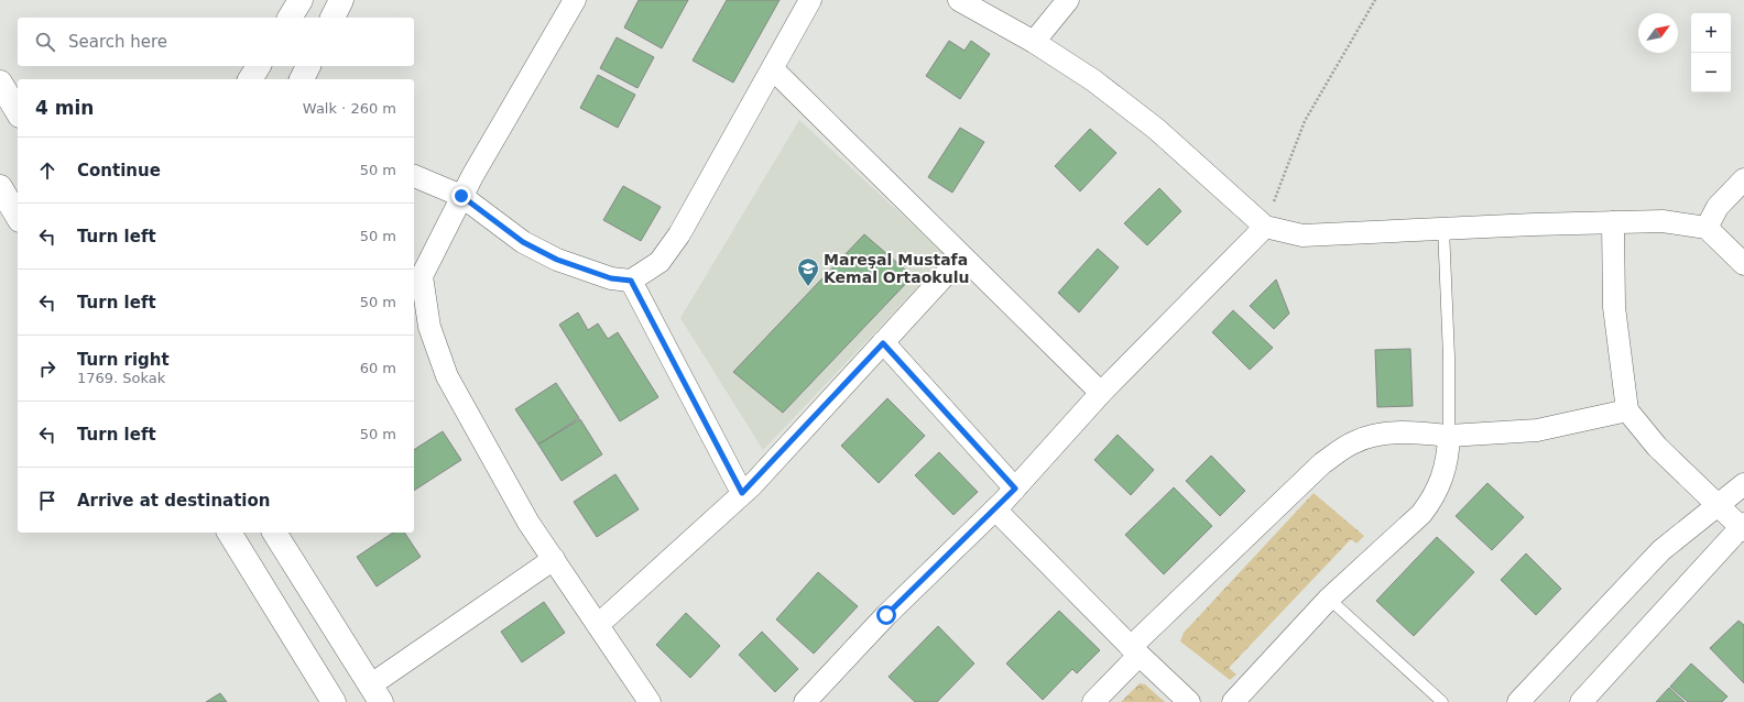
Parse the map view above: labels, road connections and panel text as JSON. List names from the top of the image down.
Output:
{
  "places": {
    "school or university": ["Mareşal Mustafa Kemal Ortaokulu"]
  },
  "north": "top right",
  "page": {
    "map_buttons": ["+", "−"],
    "search": "Search here",
    "heading": ["4 min", "Walk · 260 m"],
    "list": [
      ["Continue", "50 m"],
      ["Turn left", "50 m"],
      ["Turn left", "50 m"],
      ["Turn right", "1769. Sokak", "60 m"],
      ["Turn left", "50 m"],
      "Arrive at destination"
    ]
  }
}
